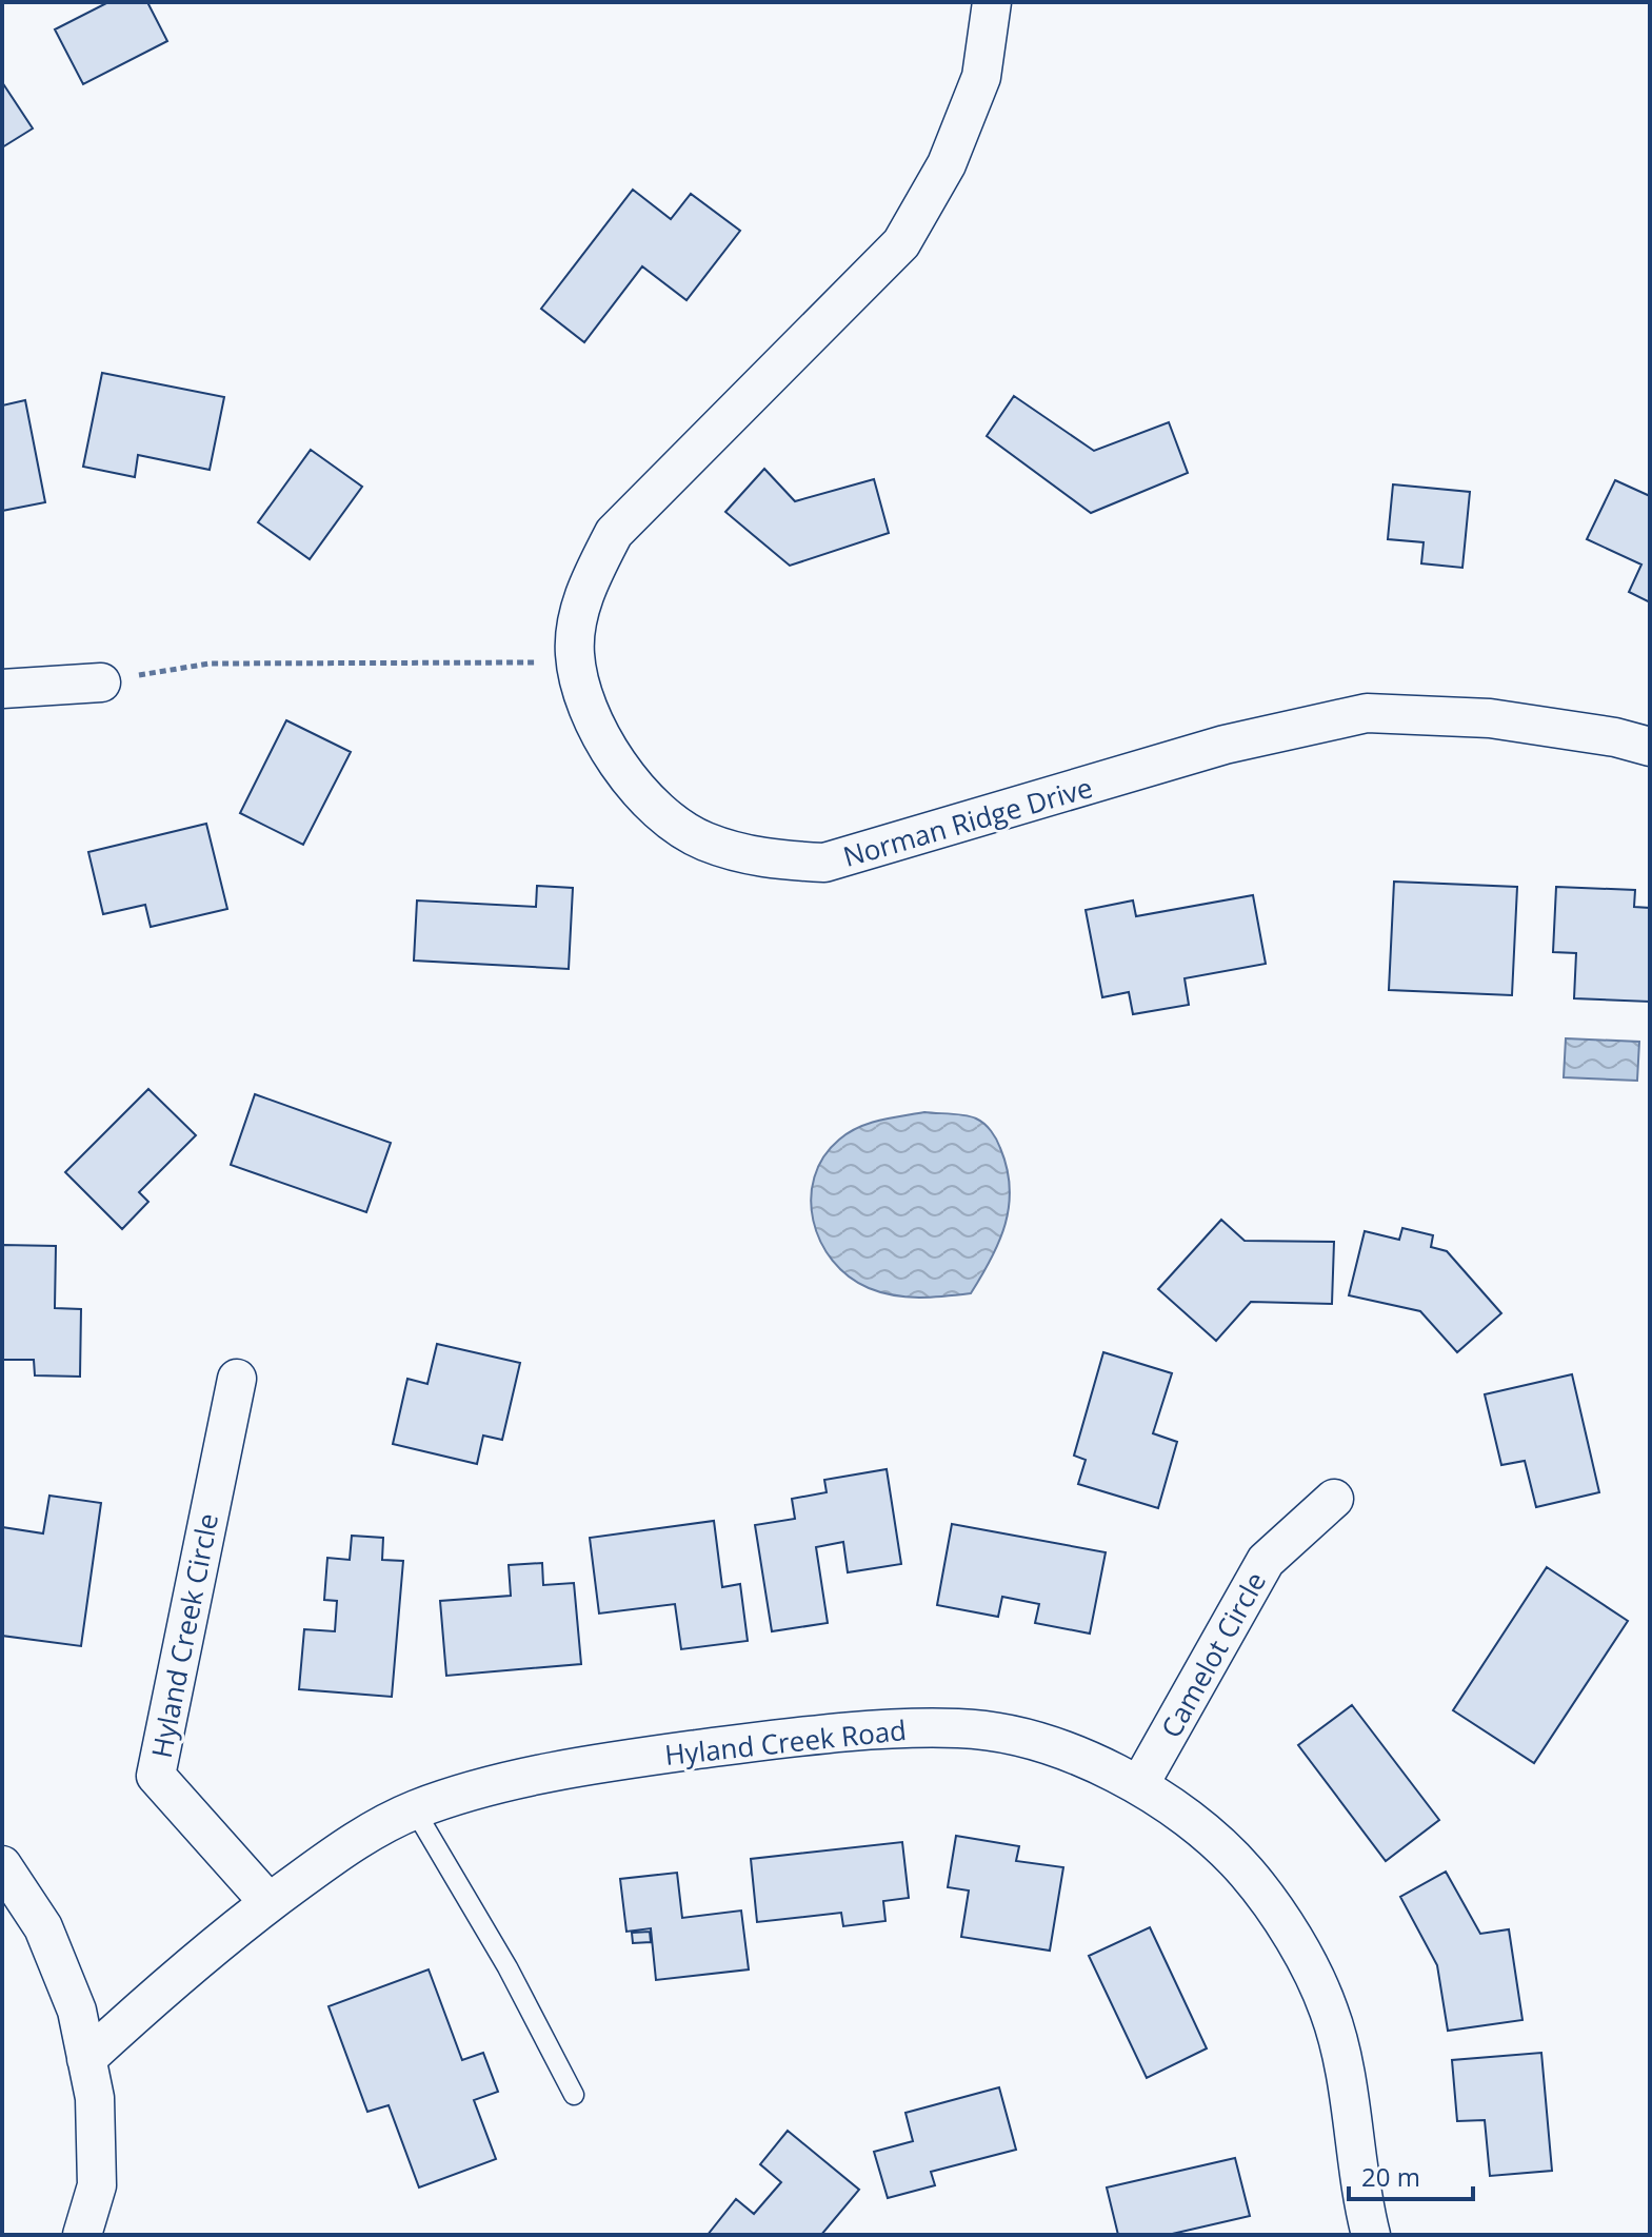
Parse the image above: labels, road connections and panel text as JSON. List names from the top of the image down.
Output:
{
  "streets": {
    "street": [
      "Norman Ridge Drive",
      "Hyland Creek Circle",
      "Camelot Circle",
      "Hyland Creek Road"
    ]
  },
  "crossings": [
    ["Hyland Creek Circle", "Hyland Creek Road"],
    ["Camelot Circle", "Hyland Creek Road"]
  ],
  "scale_bar": "20 m"
}
